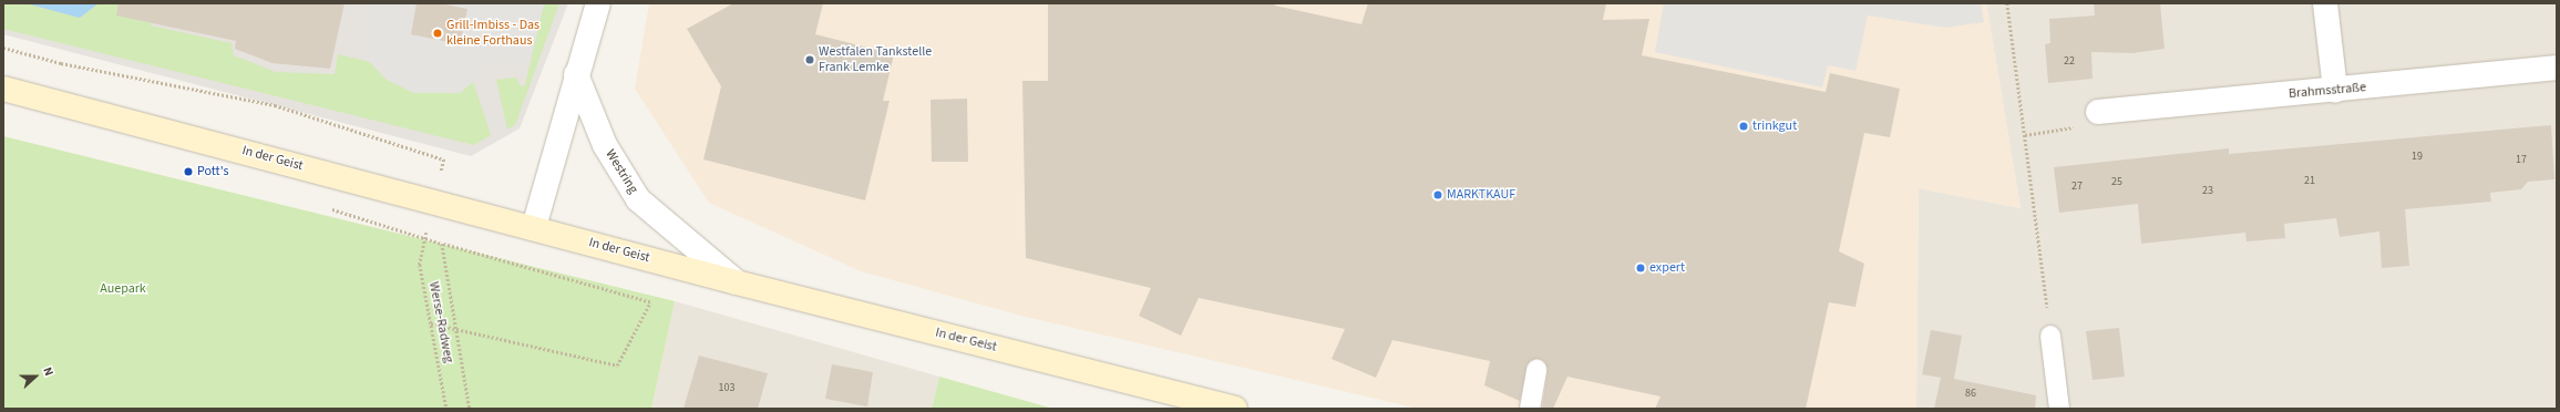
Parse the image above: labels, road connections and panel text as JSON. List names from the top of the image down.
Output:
{
  "streets": {
    "main road": ["In der Geist"],
    "street": ["Brahmsstraße", "Westring"],
    "path": ["Werse-Radweg"]
  },
  "crossings": [
    ["In der Geist", "Westring"]
  ],
  "parks": ["Auepark"],
  "places": [
    "Grill-Imbiss - Das kleine Forthaus",
    "Westfalen Tankstelle Frank Lemke",
    "trinkgut",
    "Pott's",
    "MARKTKAUF",
    "expert"
  ],
  "house_numbers": [
    "22",
    "19",
    "17",
    "21",
    "25",
    "27",
    "23",
    "103",
    "86"
  ],
  "north": "right"
}
